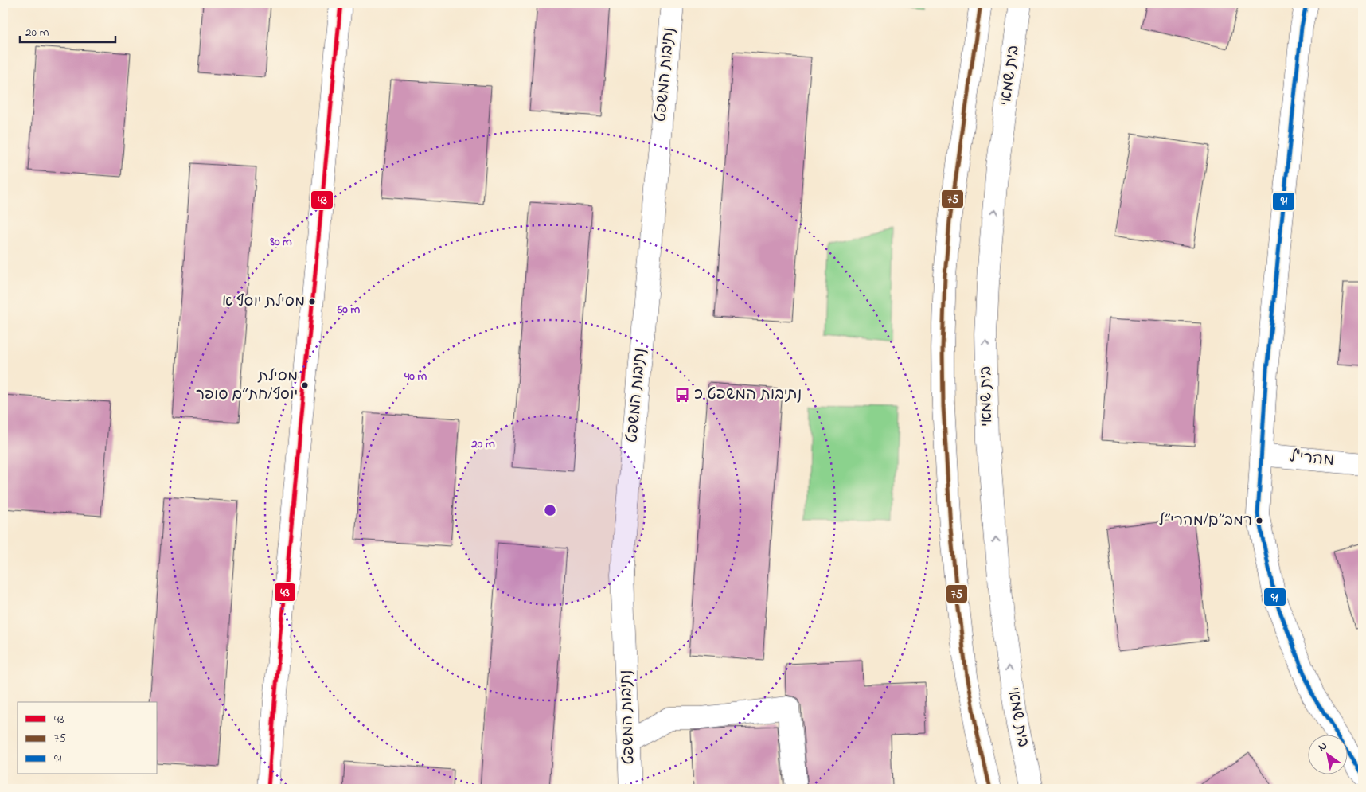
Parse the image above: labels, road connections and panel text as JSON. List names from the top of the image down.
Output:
{
  "streets": {
    "street": ["נתיבות המשפט", "בית שמאי", "מהרי\"ל"]
  },
  "places": {
    "other": ["מסילת יוסף א", "מסילת יוסף/חת״ם סופר", "רמב״ם/מהרי״ל"],
    "bus stop": ["נתיבות המשפט כ"]
  },
  "lines": ["transit line 43", "transit line 75", "transit line 91"],
  "legend": ["43", "75", "91"],
  "scale_bar": "20 m",
  "north": "top left",
  "rings": [
    "80 m",
    "60 m",
    "40 m",
    "20 m"
  ]
}
